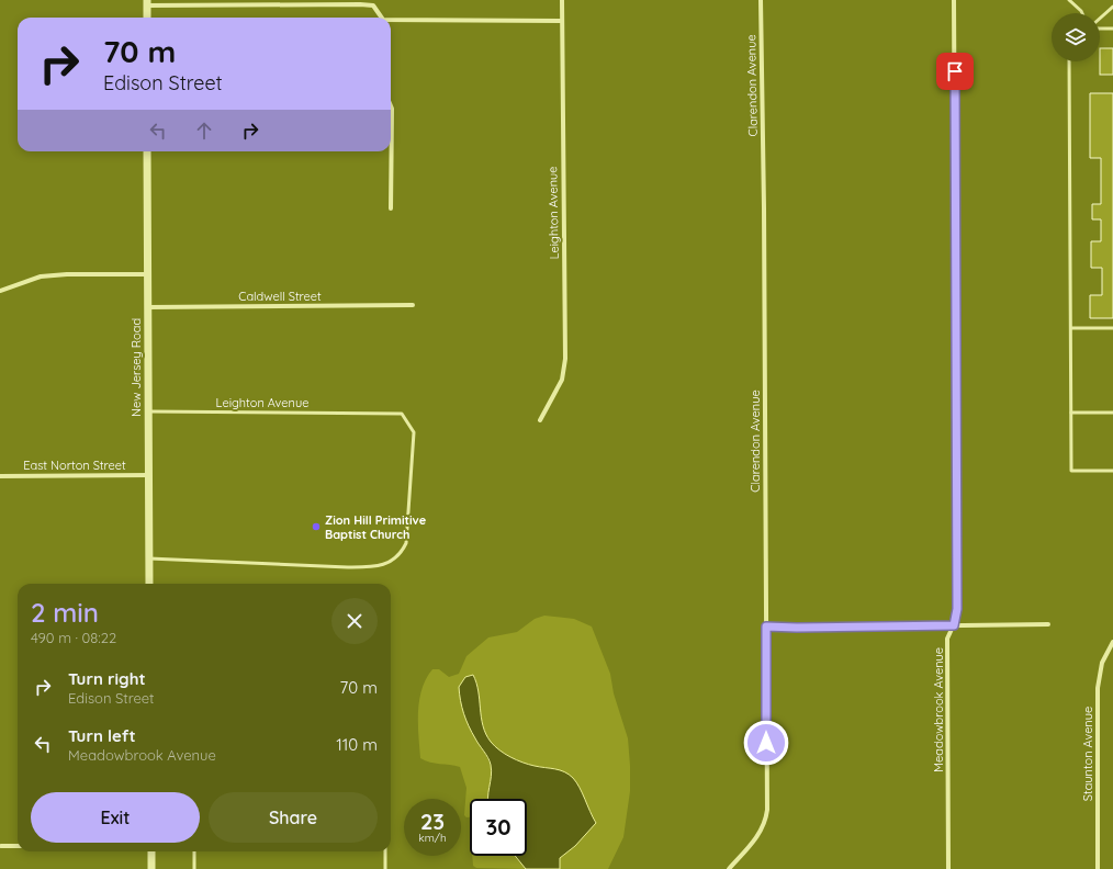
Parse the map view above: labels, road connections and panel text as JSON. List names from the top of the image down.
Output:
{
  "streets": {
    "street": [
      "Clarendon Avenue",
      "Leighton Avenue",
      "Caldwell Street",
      "New Jersey Road",
      "East Norton Street",
      "Meadowbrook Avenue",
      "Staunton Avenue"
    ]
  },
  "crossings": [
    ["Leighton Avenue", "New Jersey Road"],
    ["Caldwell Street", "New Jersey Road"],
    ["New Jersey Road", "East Norton Street"]
  ],
  "places": ["Zion Hill Primitive Baptist Church"],
  "page": {
    "turn": ["70 m", "Edison Street"],
    "heading": ["2 min", "490 m · 08:22"],
    "list": [
      {
        "name": "Turn right",
        "note": "Edison Street",
        "value": "70 m"
      },
      {
        "name": "Turn left",
        "note": "Meadowbrook Avenue",
        "value": "110 m"
      }
    ],
    "buttons": ["Exit", "Share"],
    "speed": "23 km/h",
    "limit": "30"
  }
}
